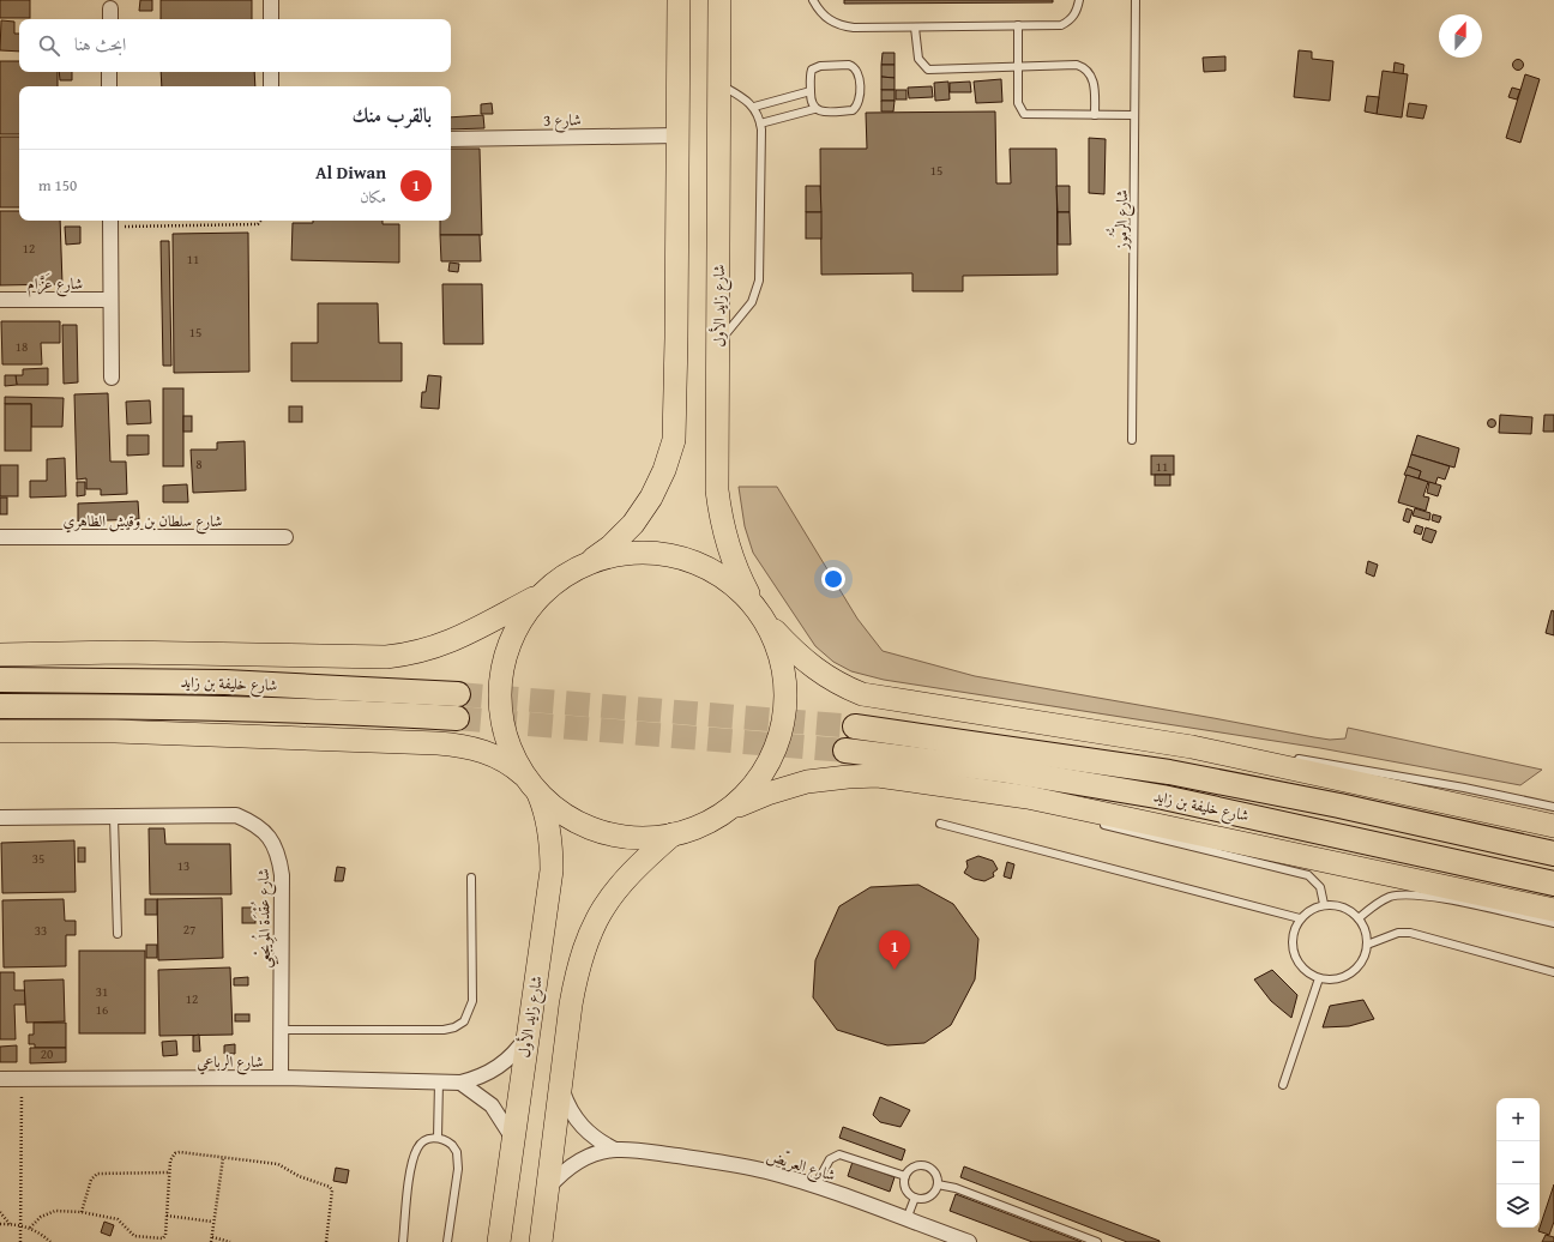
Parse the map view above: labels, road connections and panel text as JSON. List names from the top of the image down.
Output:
{
  "streets": {
    "highway": ["شارع خليفة بن زايد"],
    "main road": ["شارع زايد الأول"],
    "street": [
      "شارع 3",
      "شارع عَزَّام",
      "شارع سلطان بن وقيش الظاهري",
      "شارع عُقْدَة المُوِيجْعِي",
      "شارع الرباعي",
      "شارع العريّض"
    ],
    "lane": ["شارع الرُّمُوز"]
  },
  "crossings": [
    ["شارع زايد الأول", "شارع الرباعي"],
    ["شارع عُقْدَة المُوِيجْعِي", "شارع الرباعي"]
  ],
  "house_numbers": [
    "15",
    "12",
    "11",
    "15",
    "18",
    "8",
    "11",
    "35",
    "13",
    "27",
    "33",
    "31",
    "12",
    "16",
    "20"
  ],
  "north": "top",
  "page": {
    "search": "ابحث هنا",
    "heading": "بالقرب منك",
    "list": [
      {
        "mark": "1",
        "name": "Al Diwan",
        "note": "مكان",
        "value": "150 m"
      }
    ],
    "pins": "1",
    "map_buttons": ["+", "−"]
  }
}
